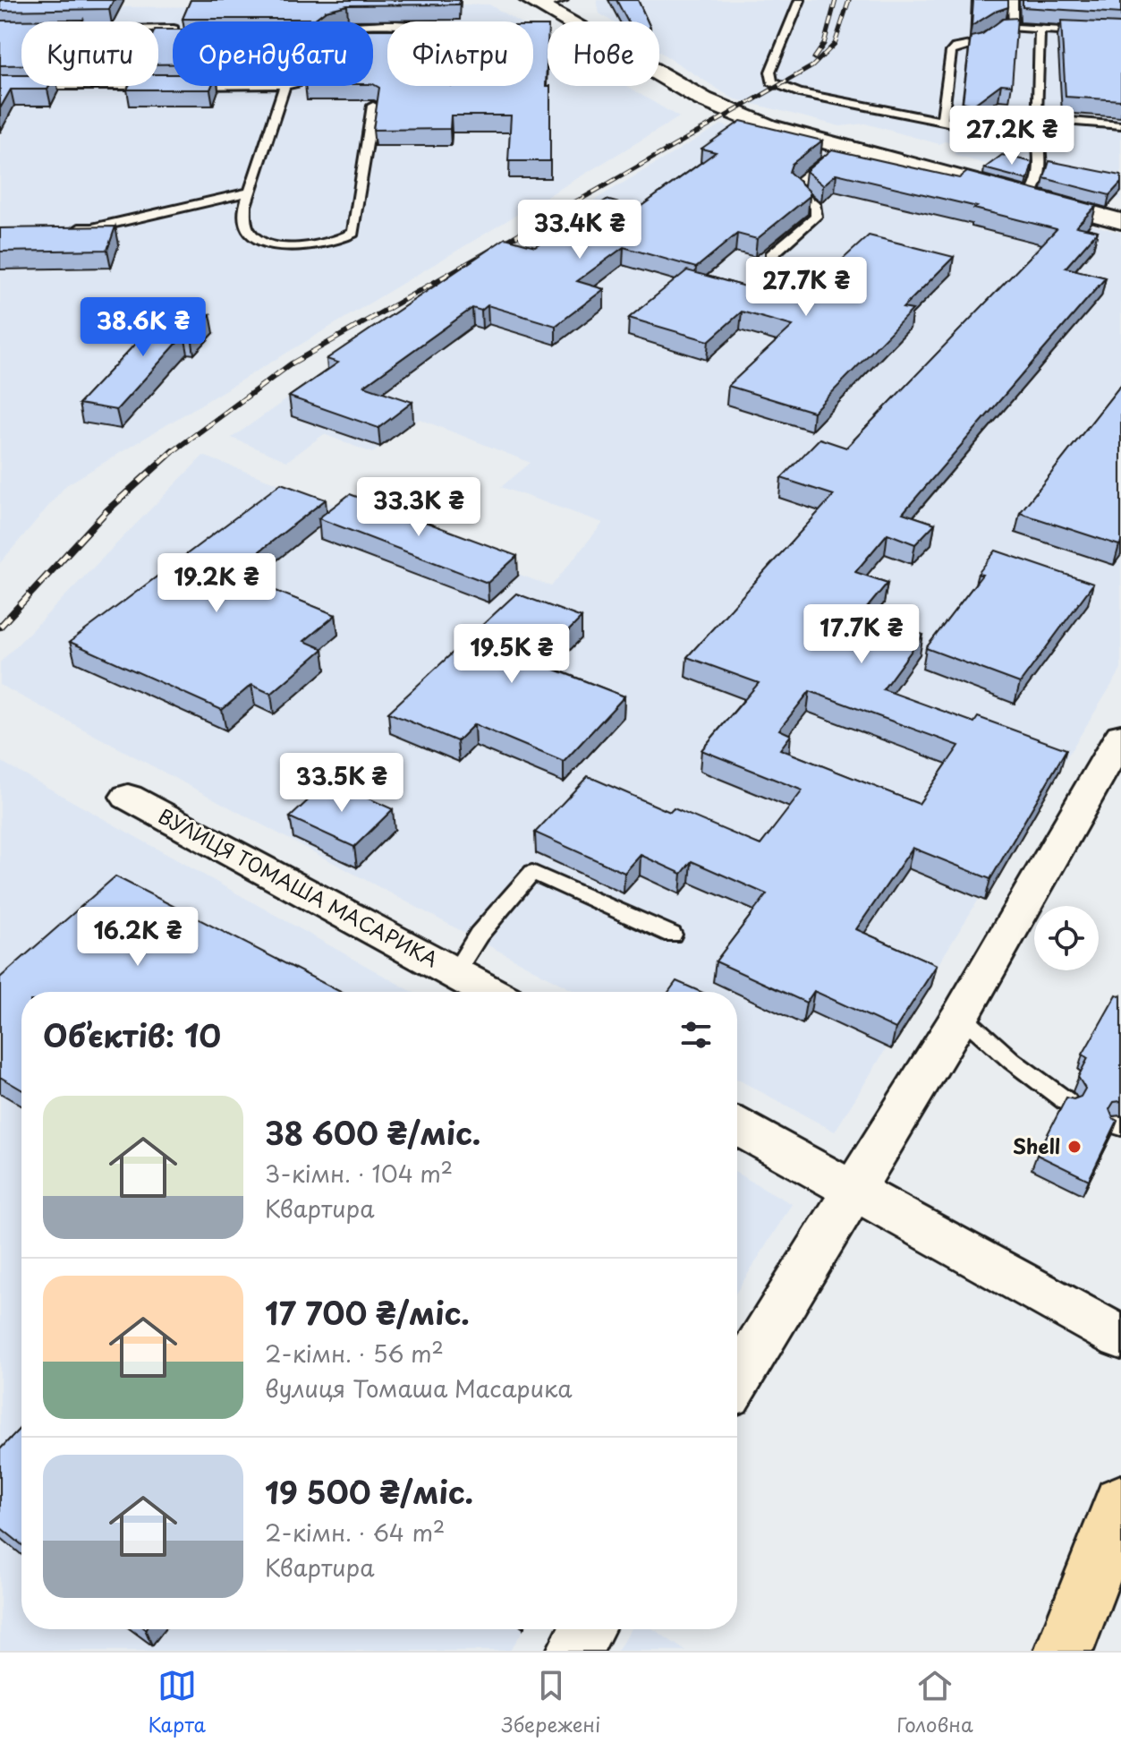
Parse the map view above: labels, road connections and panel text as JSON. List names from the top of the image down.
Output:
{
  "streets": {
    "street": ["ВУЛИЦЯ ТОМАША МАСАРИКА"]
  },
  "places": ["Shell"],
  "page": {
    "chip": [
      "Купити",
      "Орендувати",
      "Фільтри",
      "Нове"
    ],
    "price": [
      "27.2K ₴",
      "33.4K ₴",
      "27.7K ₴",
      "38.6K ₴",
      "33.3K ₴",
      "19.2K ₴",
      "17.7K ₴",
      "19.5K ₴",
      "33.5K ₴",
      "16.2K ₴"
    ],
    "heading": "Об’єктів: 10",
    "list": [
      {
        "name": "38 600 ₴/міс.",
        "note": "3-кімн. · 104 m² · Квартира"
      },
      {
        "name": "17 700 ₴/міс.",
        "note": "2-кімн. · 56 m² · вулиця Томаша Масарика"
      },
      {
        "name": "19 500 ₴/міс.",
        "note": "2-кімн. · 64 m² · Квартира"
      }
    ],
    "tabs": ["Карта", "Збережені", "Головна"]
  }
}
